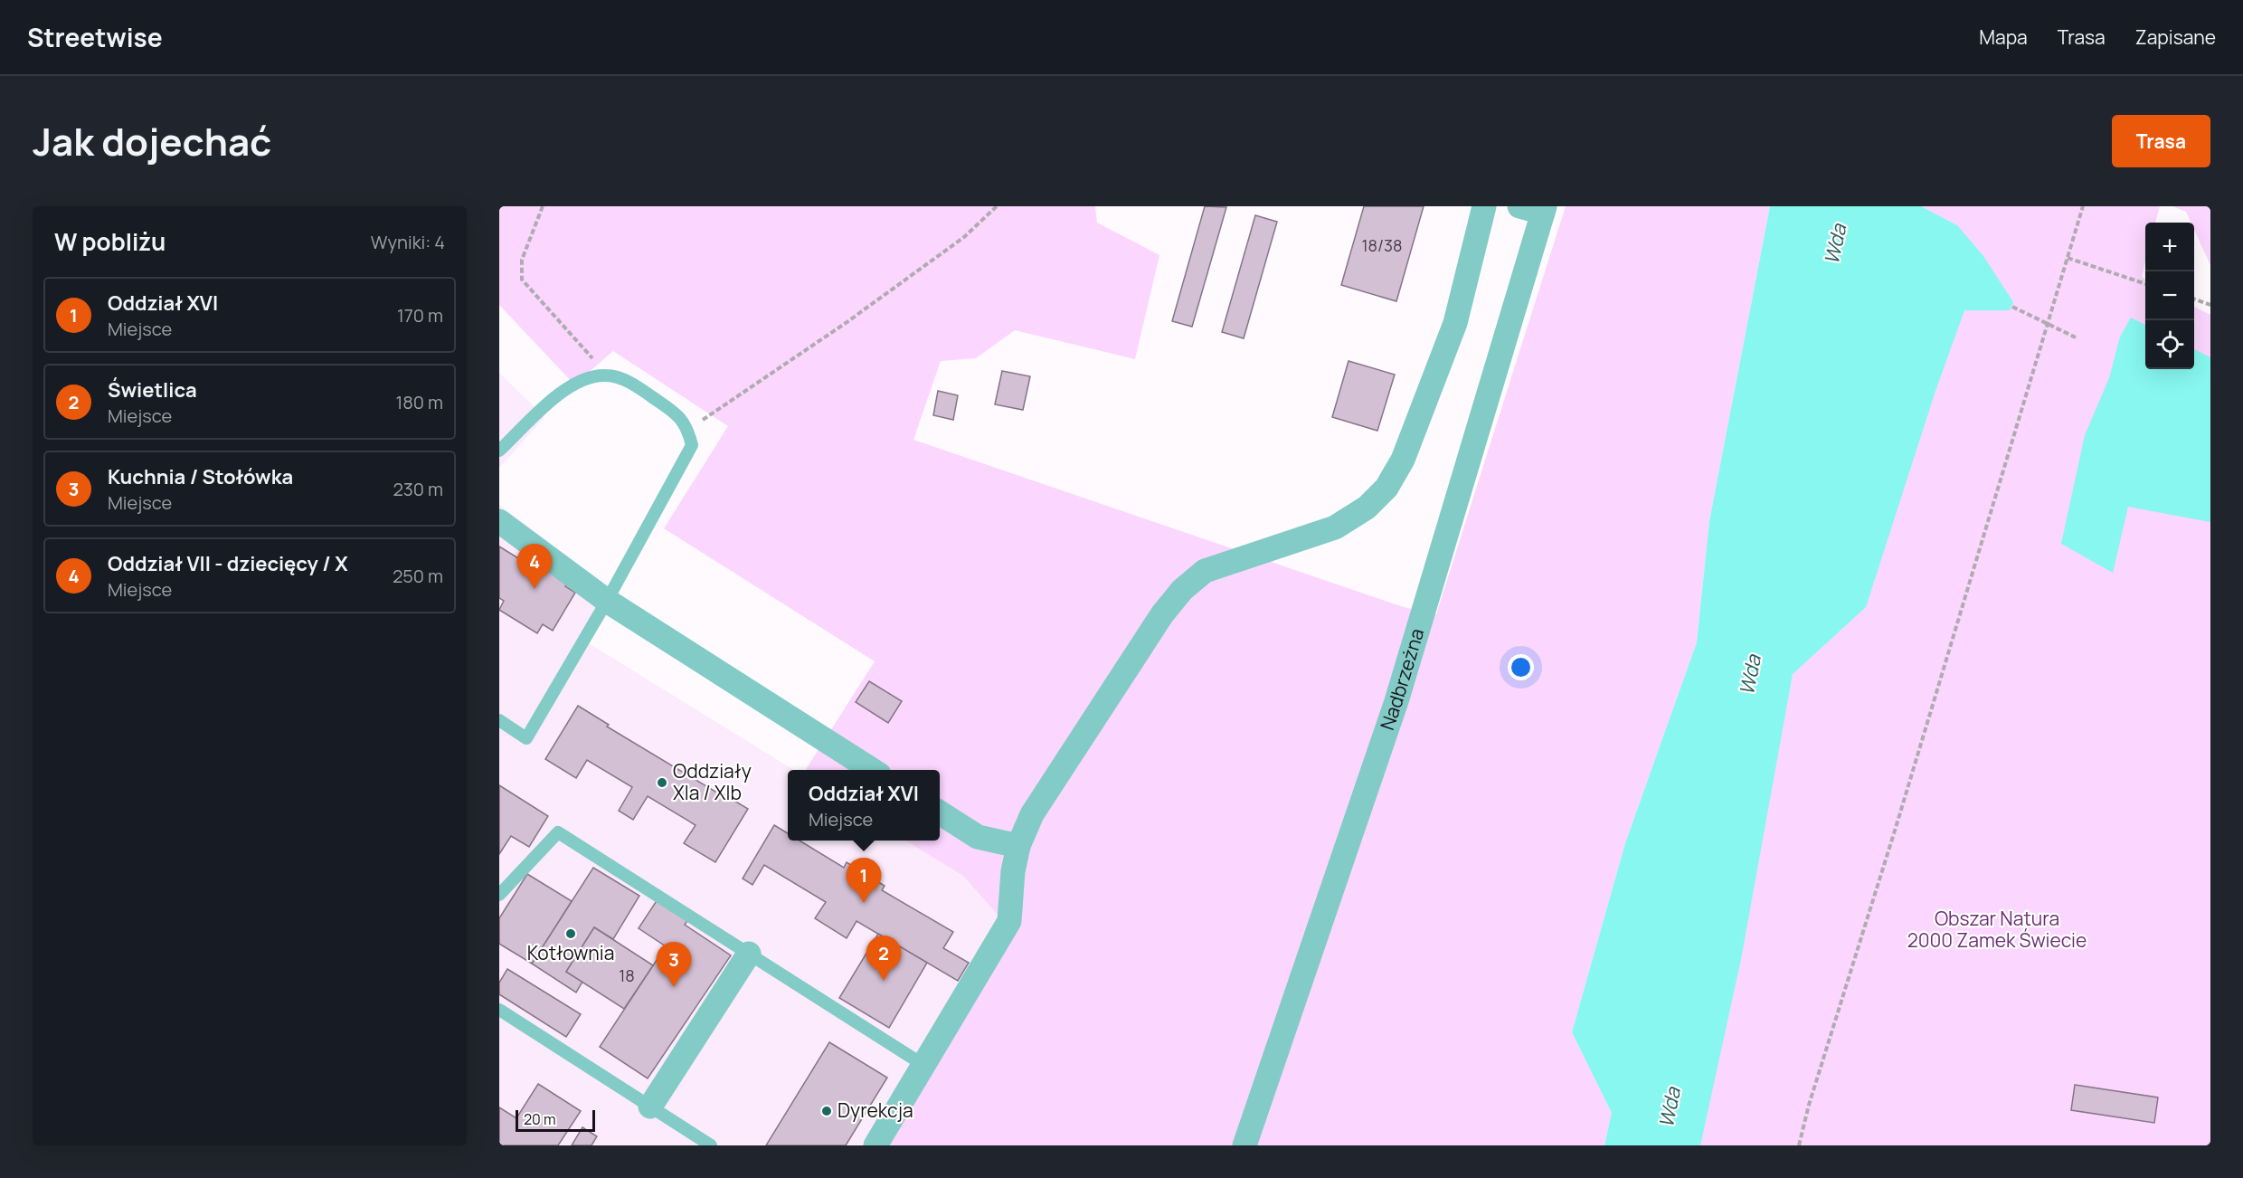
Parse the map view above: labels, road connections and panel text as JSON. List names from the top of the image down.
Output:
{
  "streets": {
    "street": ["Nadbrzeżna"]
  },
  "water": ["Wda"],
  "parks": ["Obszar Natura 2000 Zamek Świecie"],
  "places": ["Oddziały XIa / XIb", "Kotłownia", "Dyrekcja"],
  "house_numbers": ["18/38", "18"],
  "scale_bar": "20 m",
  "page": {
    "header": "Streetwise",
    "nav": ["Mapa", "Trasa", "Zapisane"],
    "title": "Jak dojechać",
    "buttons": "Trasa",
    "heading": ["W pobliżu", "Wyniki: 4"],
    "map_buttons": ["+", "−"],
    "list": [
      {
        "mark": "1",
        "name": "Oddział XVI",
        "note": "Miejsce",
        "value": "170 m"
      },
      {
        "mark": "2",
        "name": "Świetlica",
        "note": "Miejsce",
        "value": "180 m"
      },
      {
        "mark": "3",
        "name": "Kuchnia / Stołówka",
        "note": "Miejsce",
        "value": "230 m"
      },
      {
        "mark": "4",
        "name": "Oddział VII - dziecięcy / X",
        "note": "Miejsce",
        "value": "250 m"
      }
    ],
    "pins": [
      "4",
      "1",
      "2",
      "3"
    ],
    "popup": ["Oddział XVI", "Miejsce"],
    "scale": "20 m"
  }
}
